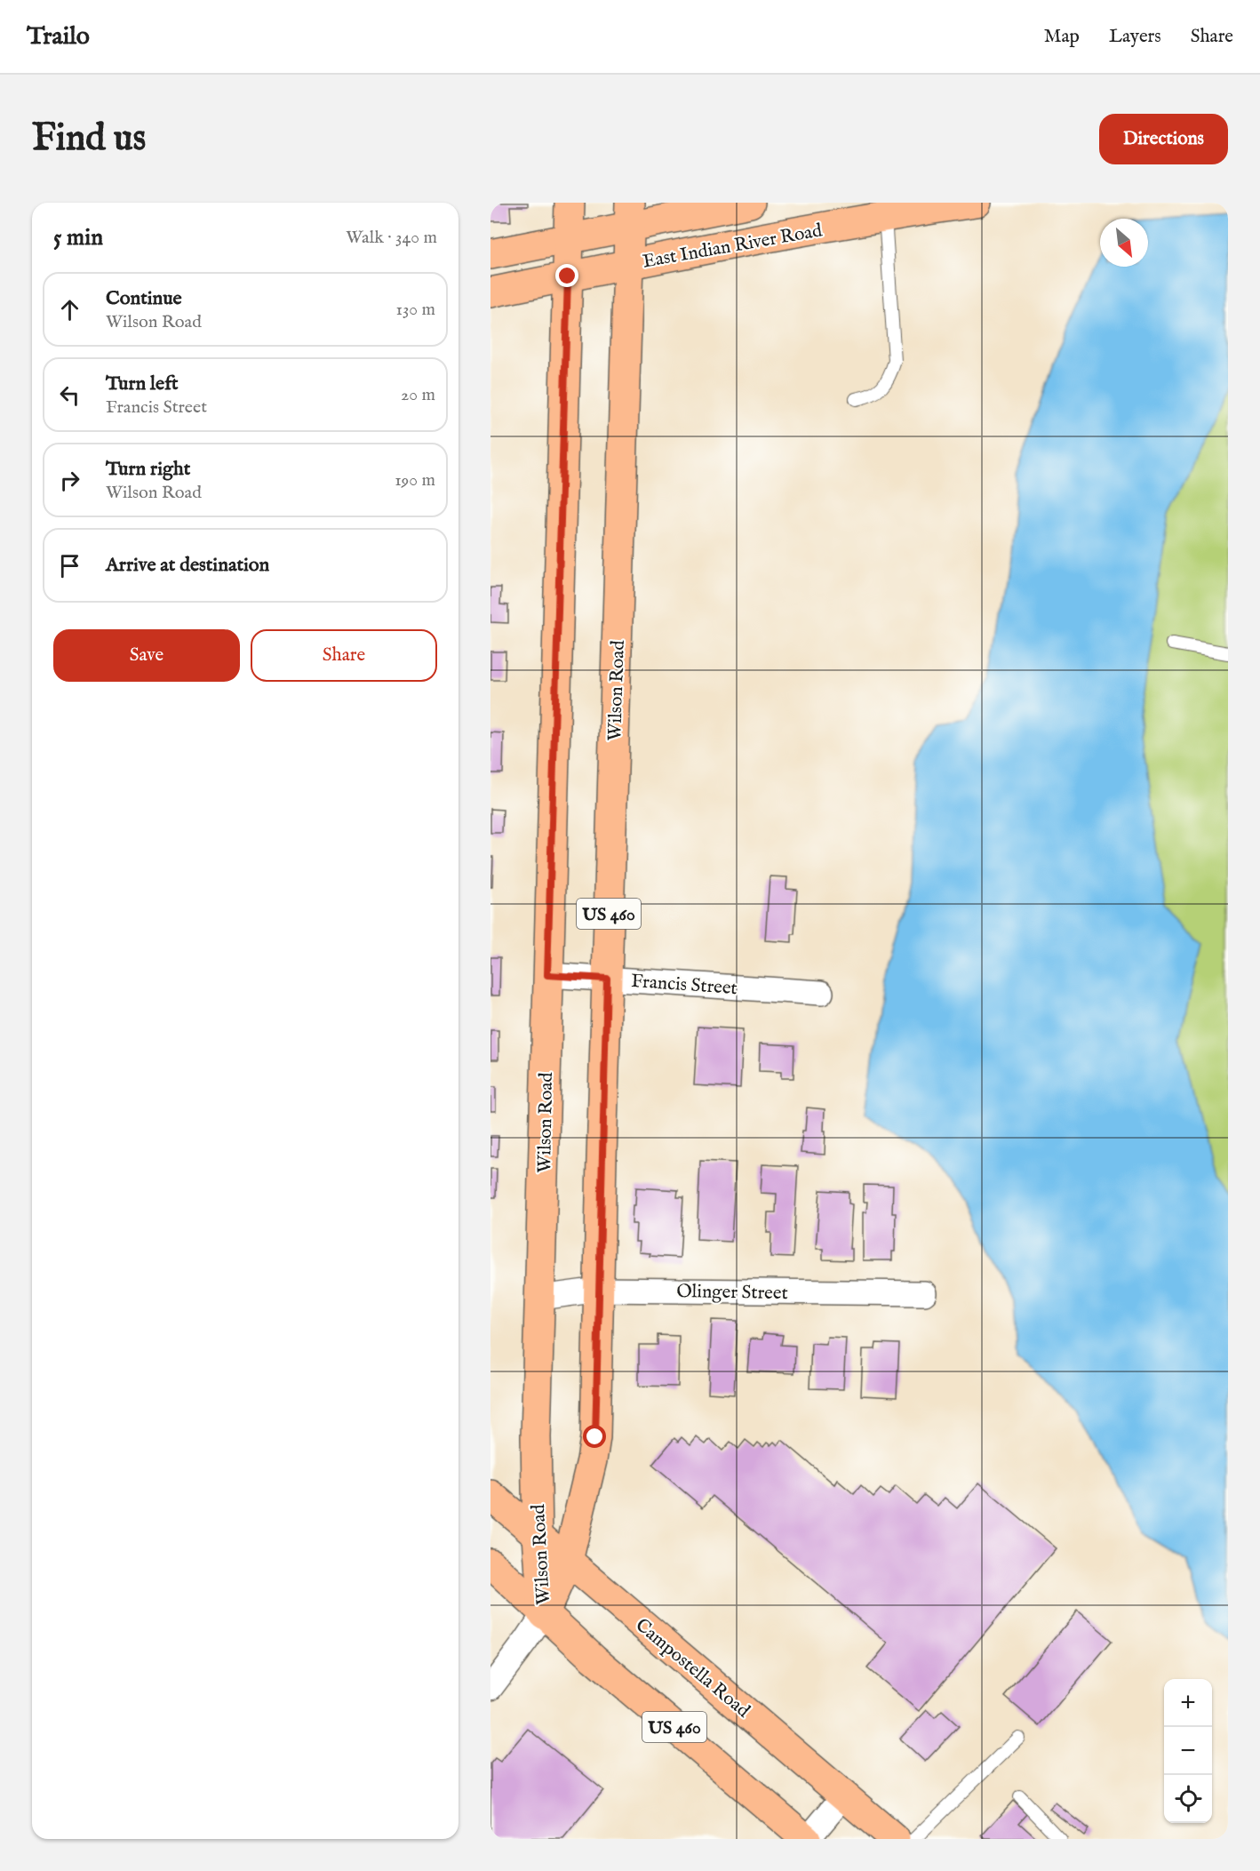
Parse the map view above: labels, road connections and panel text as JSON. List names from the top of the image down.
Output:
{
  "streets": {
    "main road": [
      "East Indian River Road",
      "Wilson Road",
      "US 460",
      "Campostella Road"
    ],
    "street": ["Francis Street", "Olinger Street"]
  },
  "crossings": [
    ["East Indian River Road", "Wilson Road"],
    ["Wilson Road", "US 460"],
    ["Wilson Road", "Francis Street"],
    ["Wilson Road", "Olinger Street"],
    ["Wilson Road", "Campostella Road"]
  ],
  "north": "bottom right",
  "page": {
    "header": "Trailo",
    "nav": ["Map", "Layers", "Share"],
    "buttons": [
      "Directions",
      ["Save", "Share"]
    ],
    "title": "Find us",
    "heading": ["5 min", "Walk · 340 m"],
    "list": [
      ["Continue", "Wilson Road", "130 m"],
      ["Turn left", "Francis Street", "20 m"],
      ["Turn right", "Wilson Road", "190 m"],
      "Arrive at destination"
    ],
    "map_buttons": ["+", "−"]
  }
}
